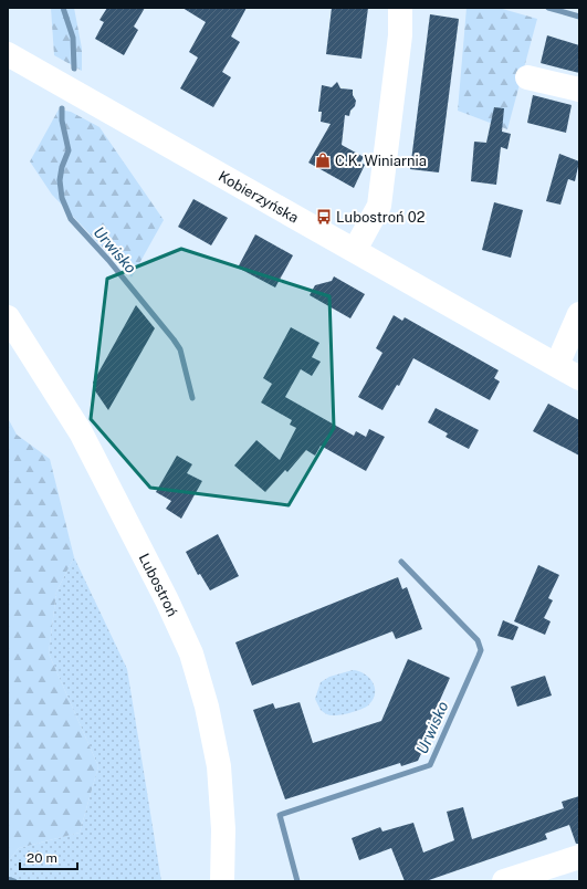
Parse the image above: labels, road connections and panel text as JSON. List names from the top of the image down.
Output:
{
  "streets": {
    "street": ["Kobierzyńska", "Lubostroń"]
  },
  "water": ["Urwisko"],
  "places": {
    "shop": ["C.K. Winiarnia"],
    "bus stop": ["Lubostroń 02"]
  },
  "scale_bar": "20 m"
}
